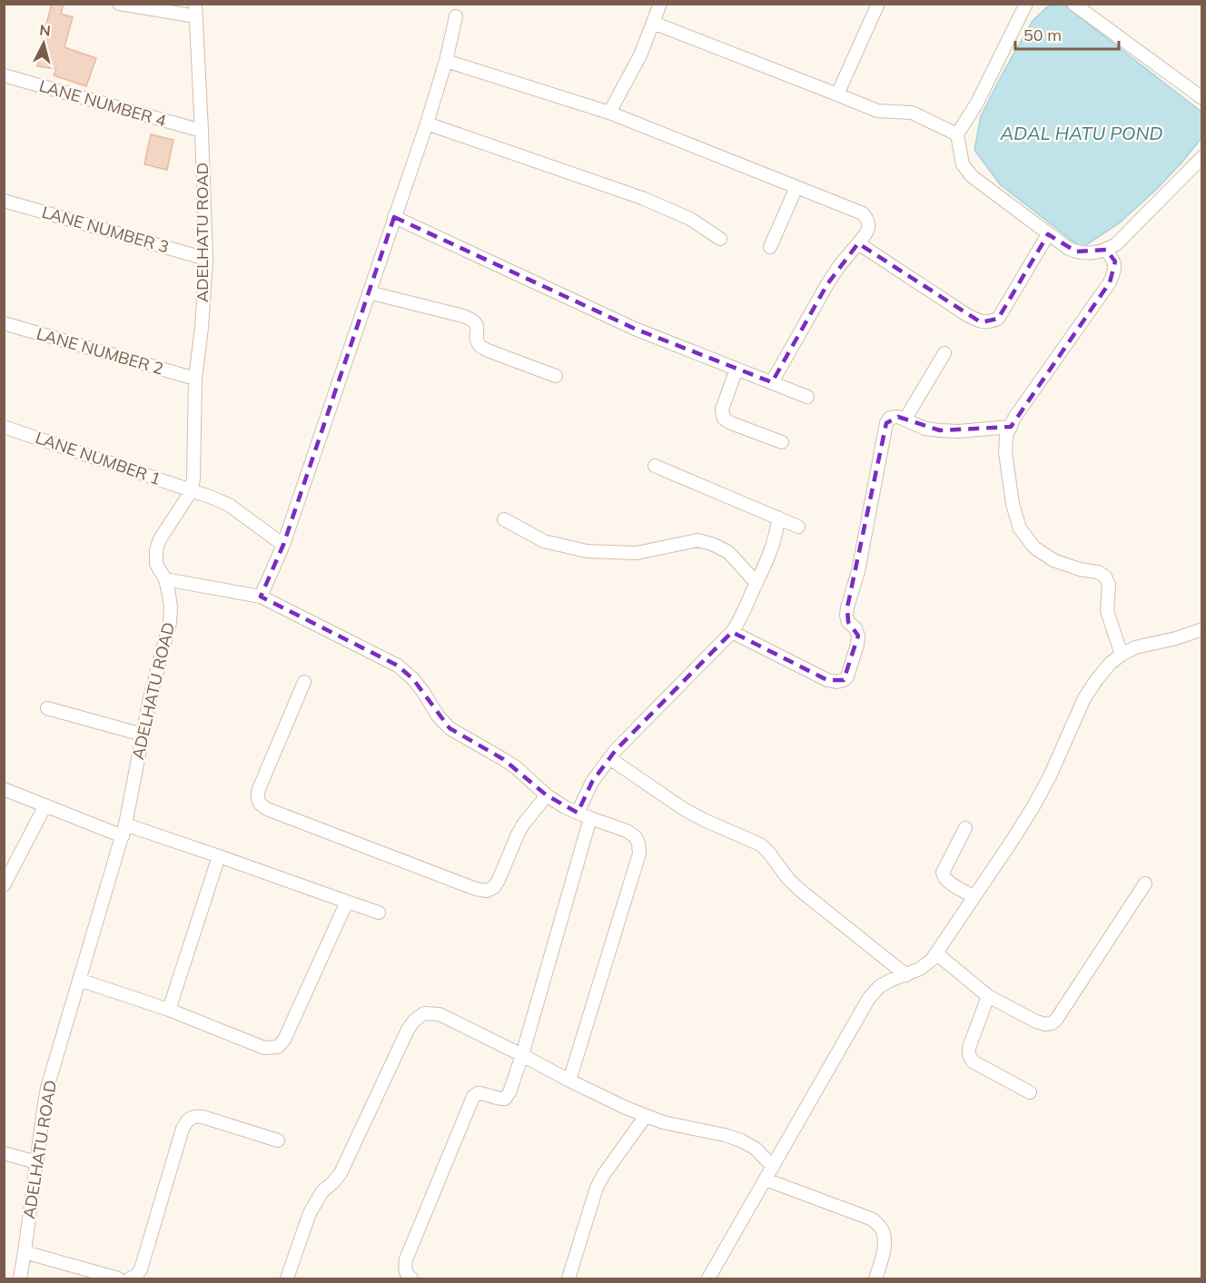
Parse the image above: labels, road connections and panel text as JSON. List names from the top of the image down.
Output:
{
  "streets": {
    "street": [
      "LANE NUMBER 4",
      "LANE NUMBER 3",
      "ADELHATU ROAD",
      "LANE NUMBER 2",
      "LANE NUMBER 1"
    ]
  },
  "crossings": [
    ["LANE NUMBER 4", "ADELHATU ROAD"],
    ["LANE NUMBER 3", "ADELHATU ROAD"],
    ["ADELHATU ROAD", "LANE NUMBER 2"],
    ["ADELHATU ROAD", "LANE NUMBER 1"]
  ],
  "water": ["ADAL HATU POND"],
  "scale_bar": "50 m",
  "north": "top"
}
